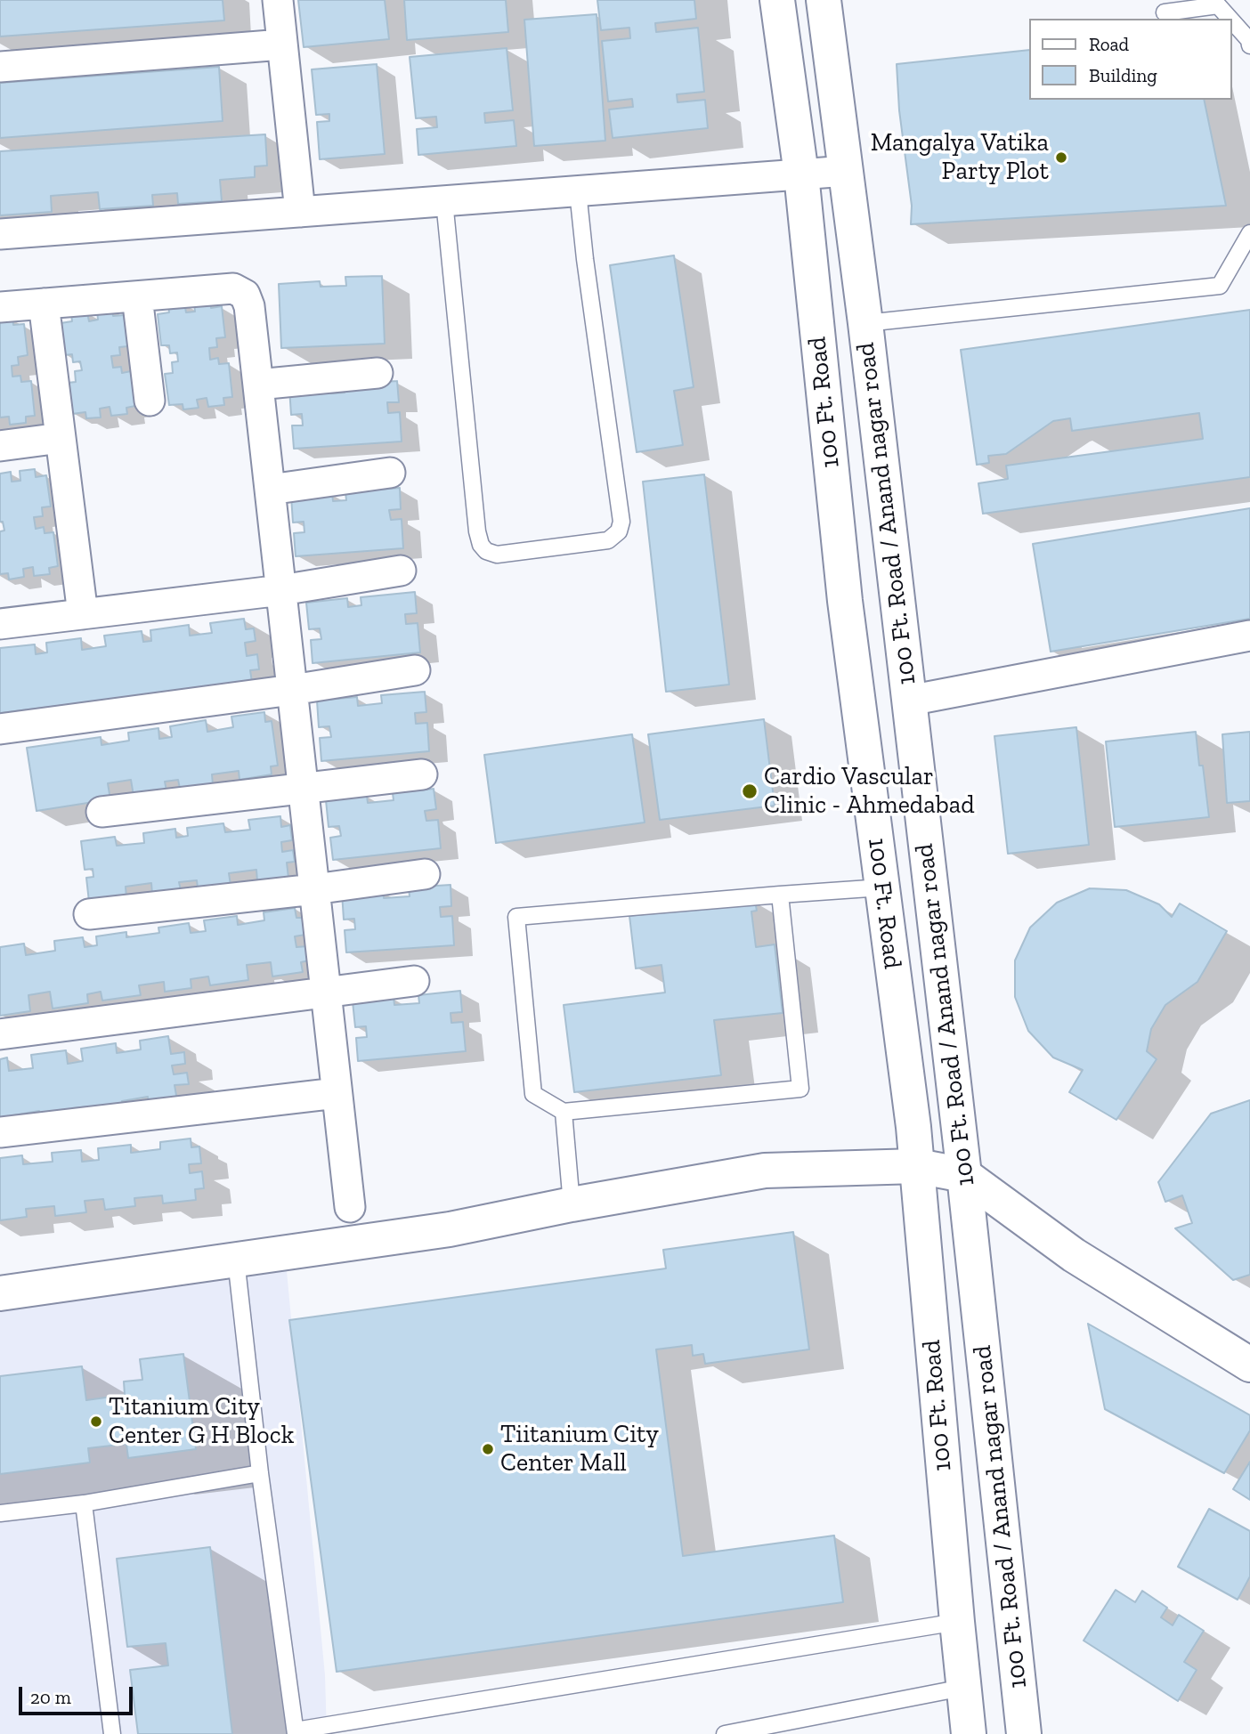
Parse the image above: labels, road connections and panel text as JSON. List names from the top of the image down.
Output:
{
  "streets": {
    "main road": ["100 Ft. Road", "100 Ft. Road / Anand nagar road"]
  },
  "places": [
    "Mangalya Vatika Party Plot",
    "Cardio Vascular Clinic - Ahmedabad",
    "Titanium City Center G H Block",
    "Tiitanium City Center Mall"
  ],
  "legend": ["Road", "Building"],
  "scale_bar": "20 m"
}
